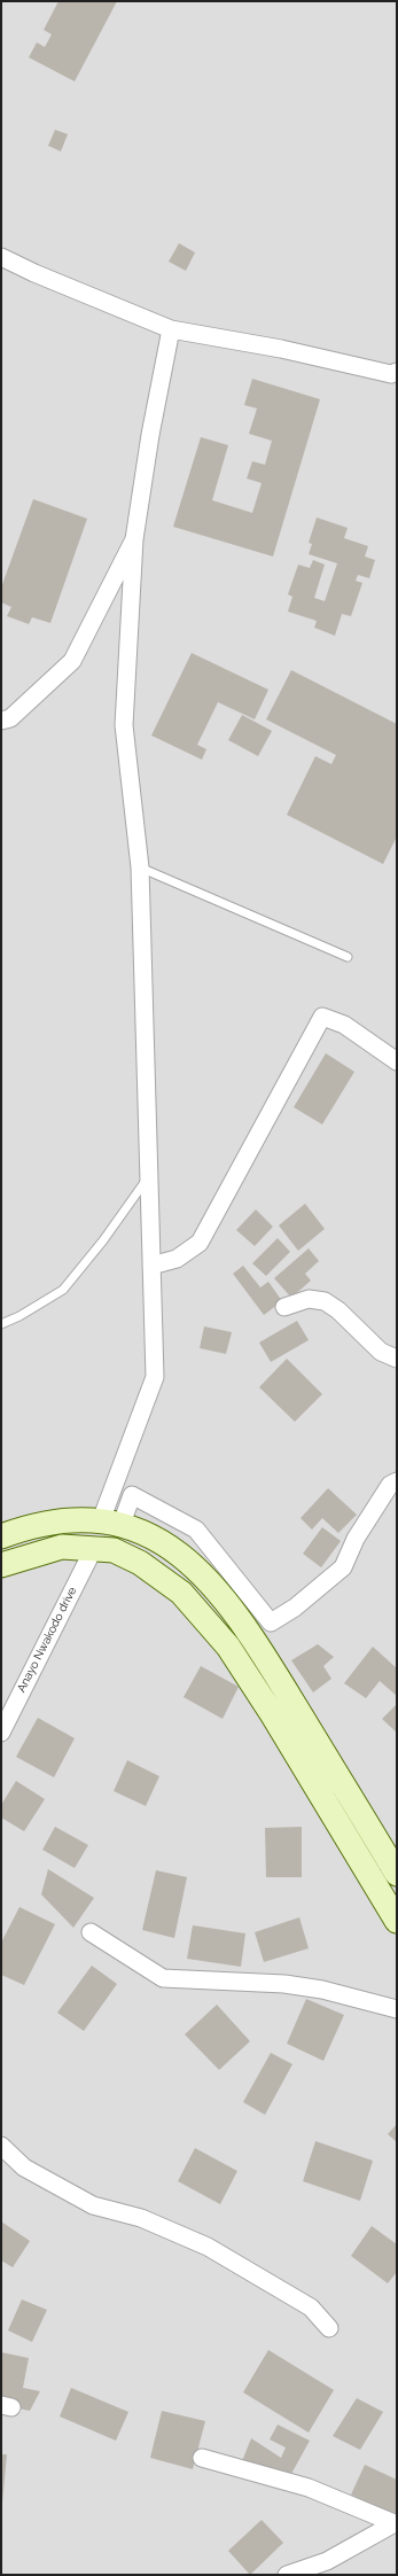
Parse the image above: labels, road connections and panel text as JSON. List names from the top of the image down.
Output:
{
  "streets": {
    "street": ["Anayo Nwakodo drive"]
  }
}
